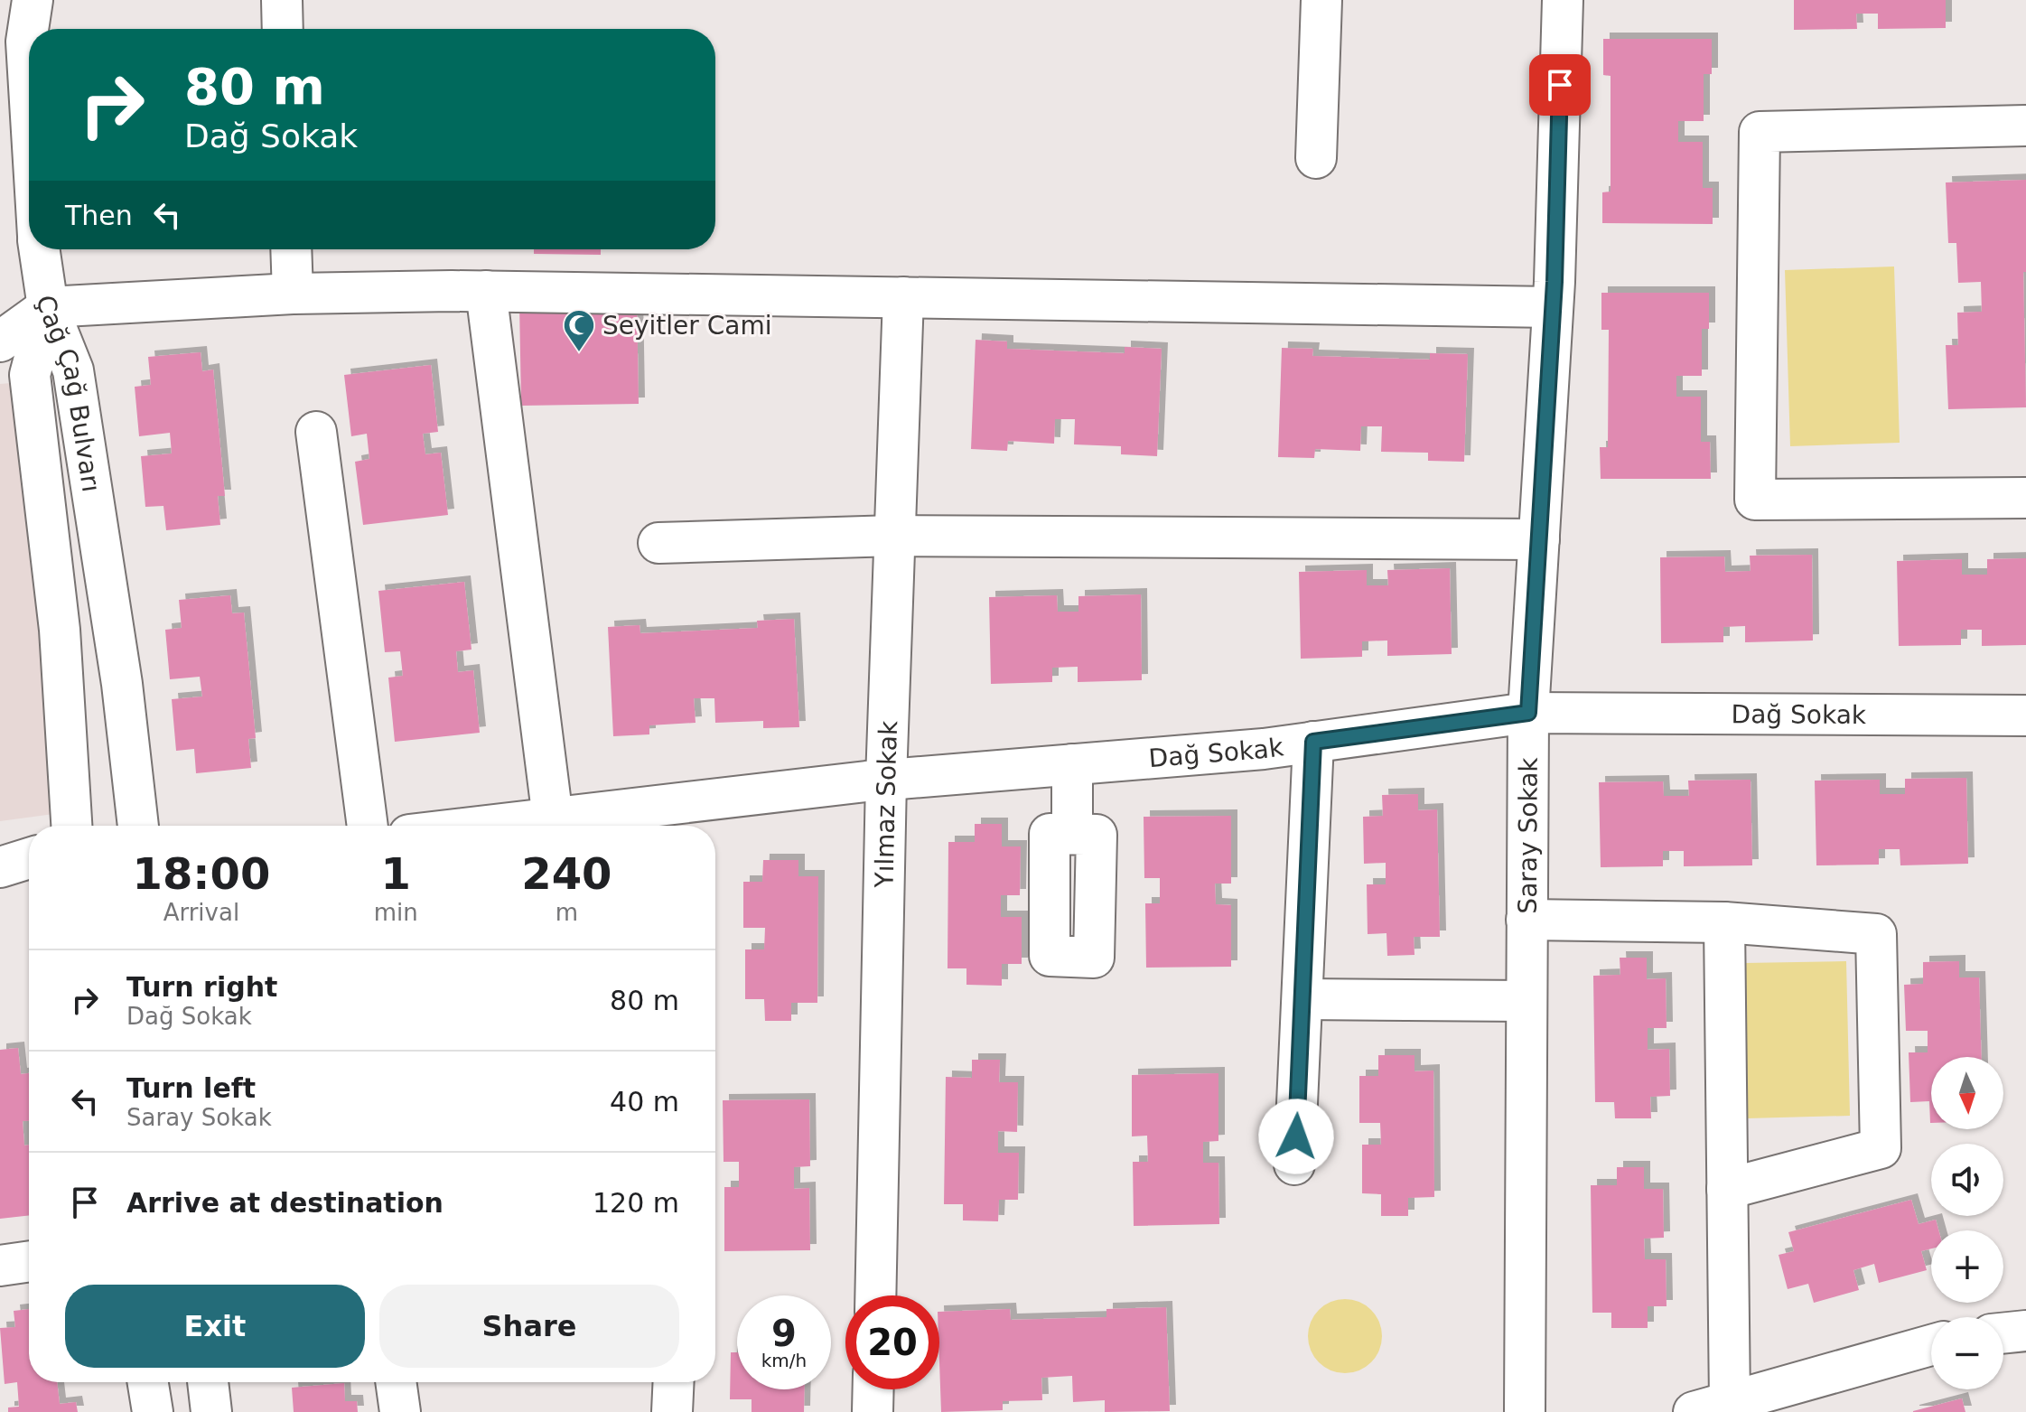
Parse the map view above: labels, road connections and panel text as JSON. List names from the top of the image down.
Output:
{
  "streets": {
    "street": [
      "Çağ Çağ Bulvarı",
      "Dağ Sokak",
      "Yılmaz Sokak",
      "Saray Sokak"
    ]
  },
  "crossings": [
    ["Dağ Sokak", "Yılmaz Sokak"],
    ["Dağ Sokak", "Saray Sokak"]
  ],
  "places": {
    "mosque": ["Seyitler Cami"]
  },
  "north": "bottom",
  "page": {
    "turn": ["80 m", "Dağ Sokak"],
    "then": "Then",
    "eta": [
      "18:00",
      "Arrival",
      "1",
      "min",
      "240",
      "m"
    ],
    "list": [
      {
        "name": "Turn right",
        "note": "Dağ Sokak",
        "value": "80 m"
      },
      {
        "name": "Turn left",
        "note": "Saray Sokak",
        "value": "40 m"
      },
      {
        "name": "Arrive at destination",
        "value": "120 m"
      }
    ],
    "map_buttons": ["+", "−"],
    "buttons": ["Exit", "Share"],
    "speed": "9 km/h",
    "limit": "20"
  }
}
